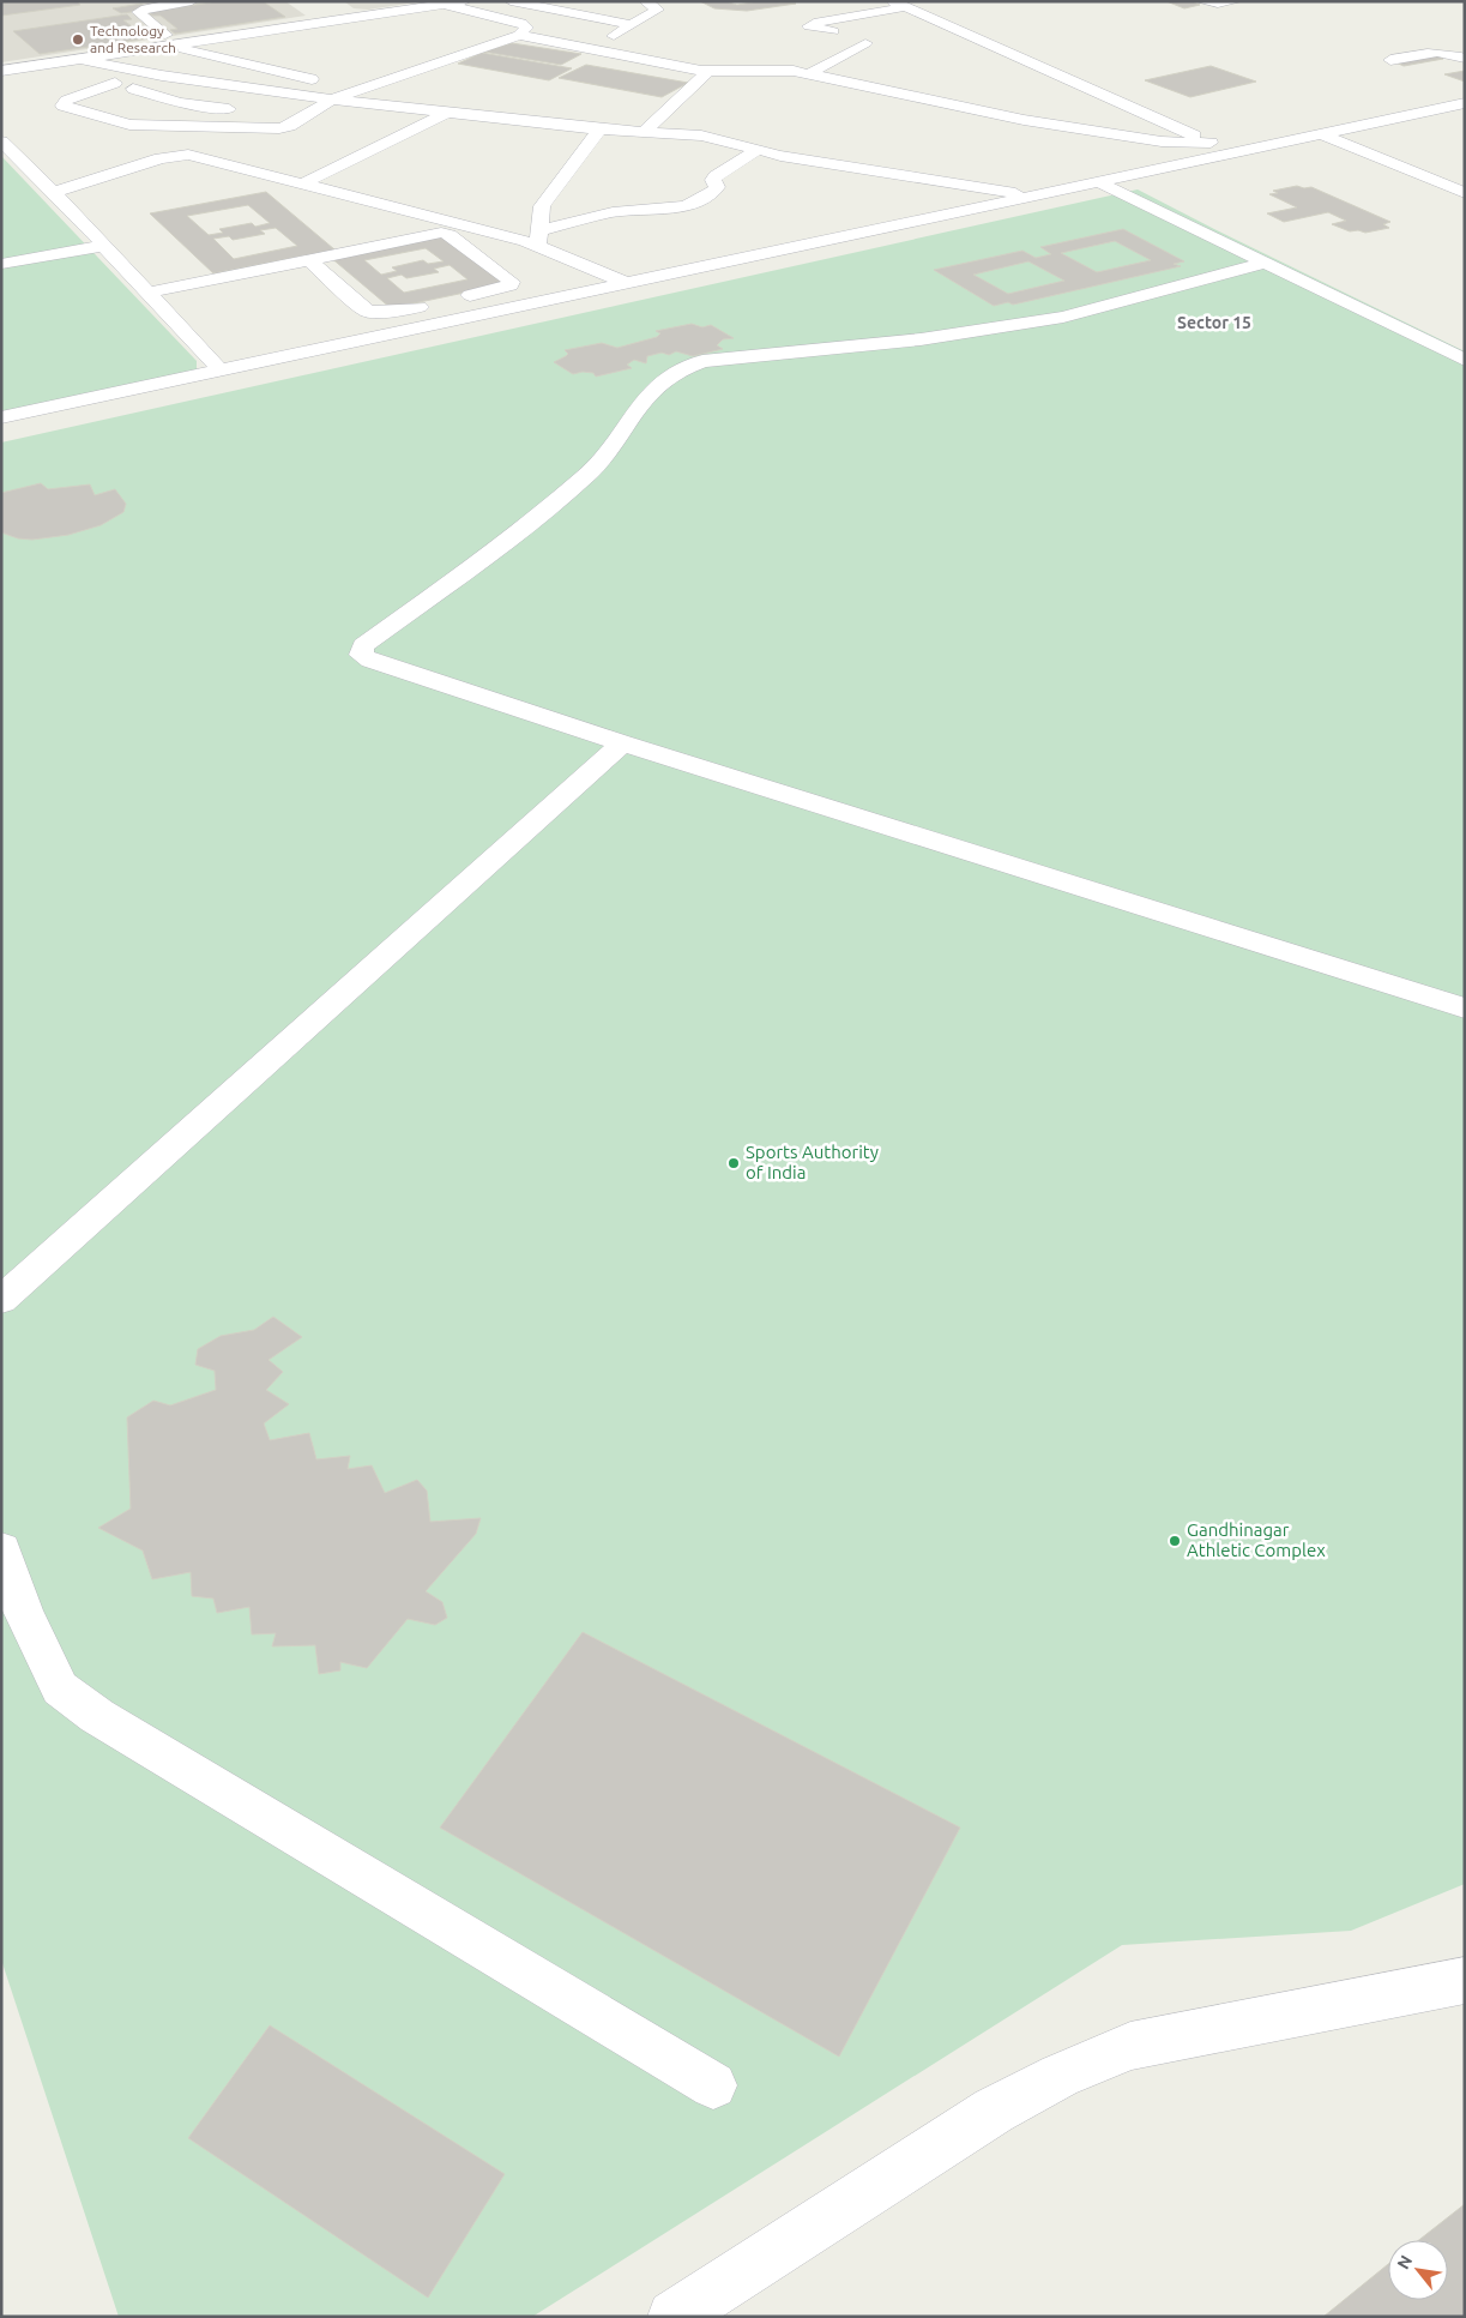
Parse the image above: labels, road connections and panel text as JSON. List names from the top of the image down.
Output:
{
  "districts": ["Sector 15"],
  "places": ["Technology and Research", "Sports Authority of India", "Gandhinagar Athletic Complex"],
  "north": "top left"
}
